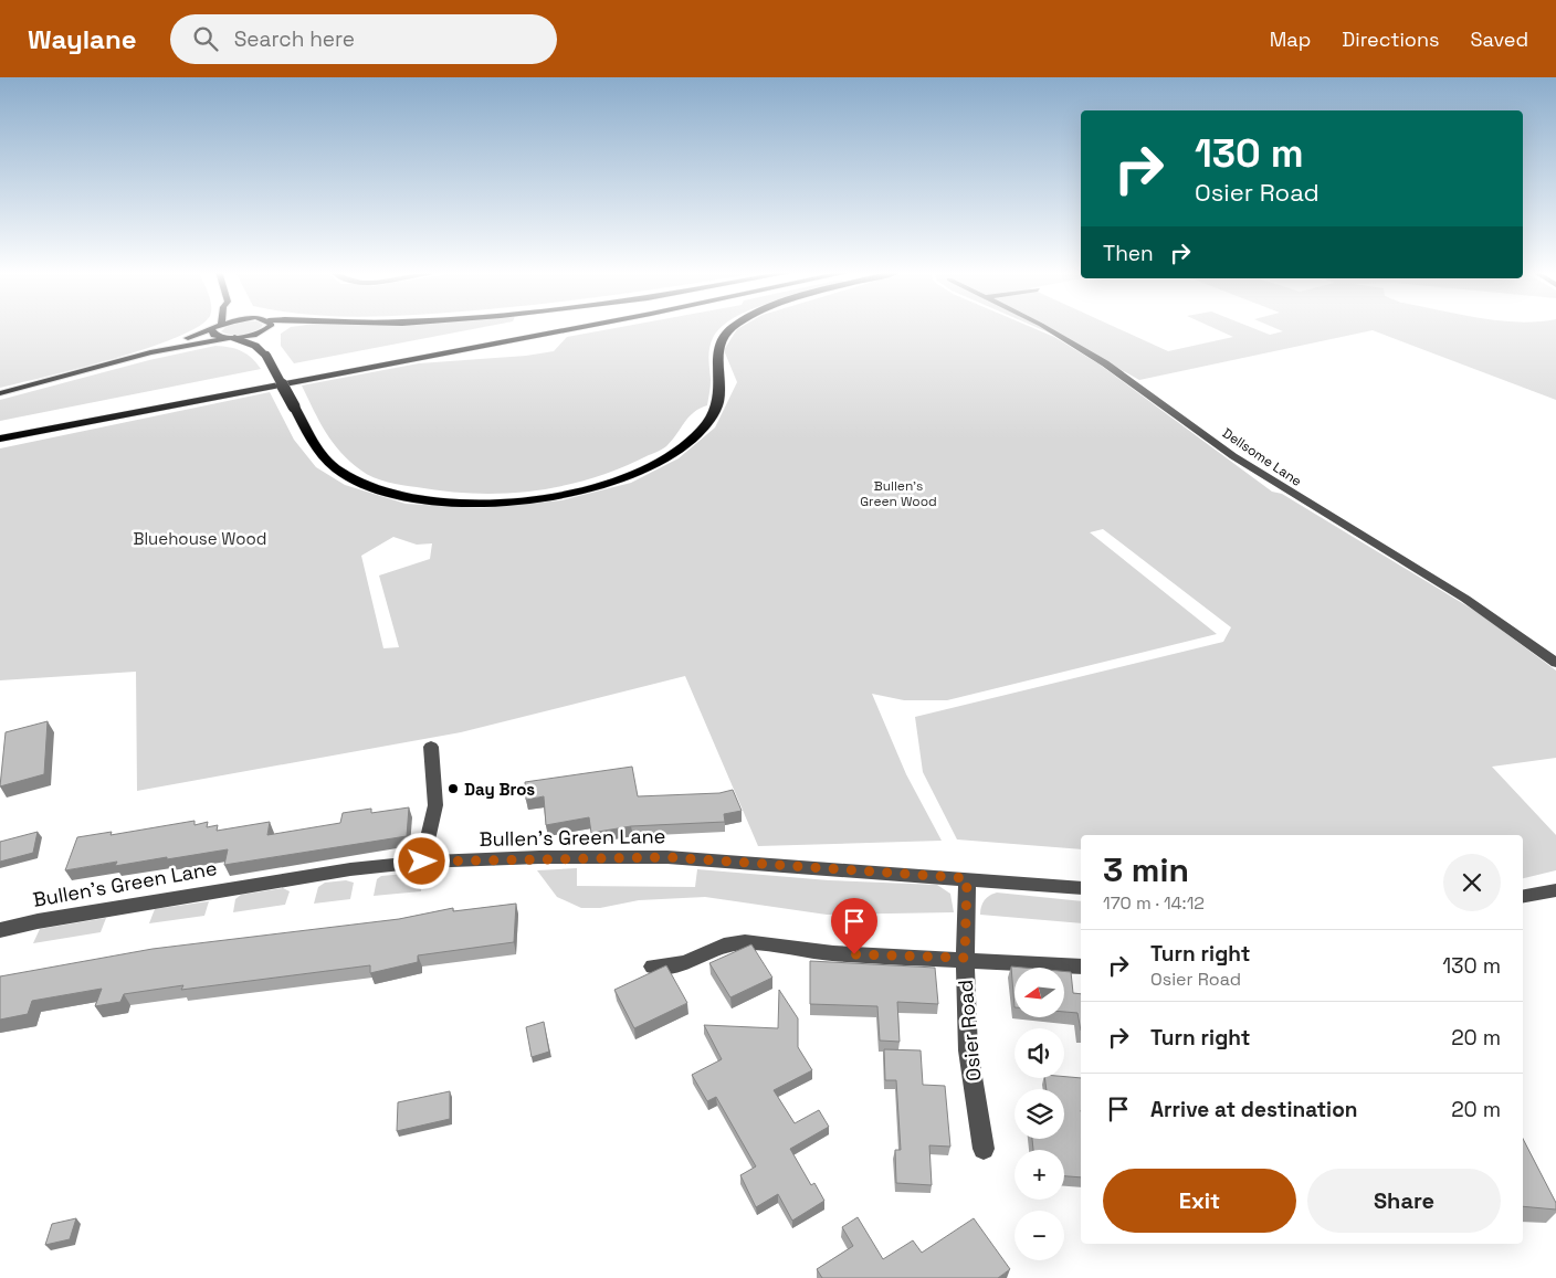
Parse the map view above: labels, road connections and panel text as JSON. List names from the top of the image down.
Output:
{
  "streets": {
    "street": ["Dellsome Lane", "Bullen's Green Lane", "Osier Road"]
  },
  "crossings": [
    ["Bullen's Green Lane", "Osier Road"]
  ],
  "parks": ["Bullen's Green Wood", "Bluehouse Wood"],
  "places": ["Day Bros"],
  "north": "left",
  "page": {
    "header": "Waylane",
    "search": "Search here",
    "nav": ["Map", "Directions", "Saved"],
    "turn": ["130 m", "Osier Road"],
    "then": "Then",
    "heading": ["3 min", "170 m · 14:12"],
    "list": [
      {
        "name": "Turn right",
        "note": "Osier Road",
        "value": "130 m"
      },
      {
        "name": "Turn right",
        "value": "20 m"
      },
      {
        "name": "Arrive at destination",
        "value": "20 m"
      }
    ],
    "map_buttons": ["+", "−"],
    "buttons": ["Exit", "Share"]
  }
}
